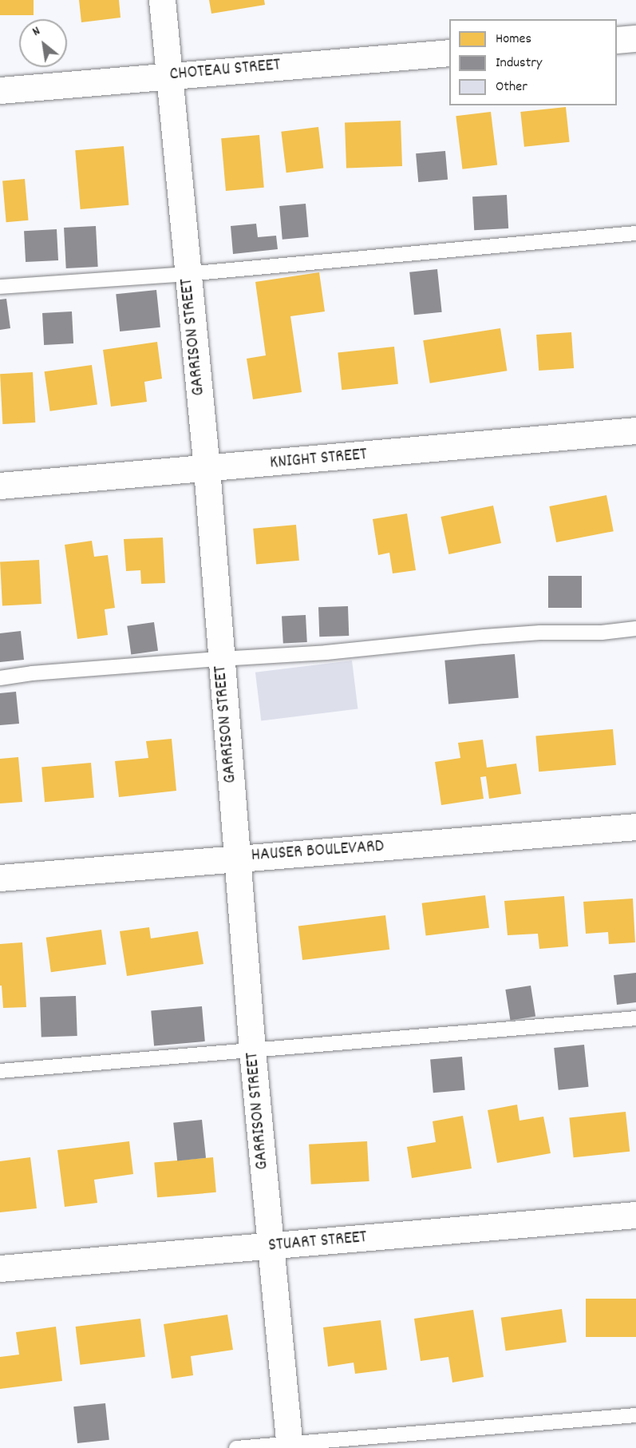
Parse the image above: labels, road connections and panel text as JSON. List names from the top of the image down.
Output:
{
  "streets": {
    "street": [
      "CHOTEAU STREET",
      "GARRISON STREET",
      "KNIGHT STREET",
      "HAUSER BOULEVARD",
      "STUART STREET"
    ]
  },
  "crossings": [
    ["CHOTEAU STREET", "GARRISON STREET"],
    ["GARRISON STREET", "KNIGHT STREET"],
    ["GARRISON STREET", "HAUSER BOULEVARD"],
    ["GARRISON STREET", "STUART STREET"]
  ],
  "legend": ["Homes", "Industry", "Other"],
  "north": "top left"
}
